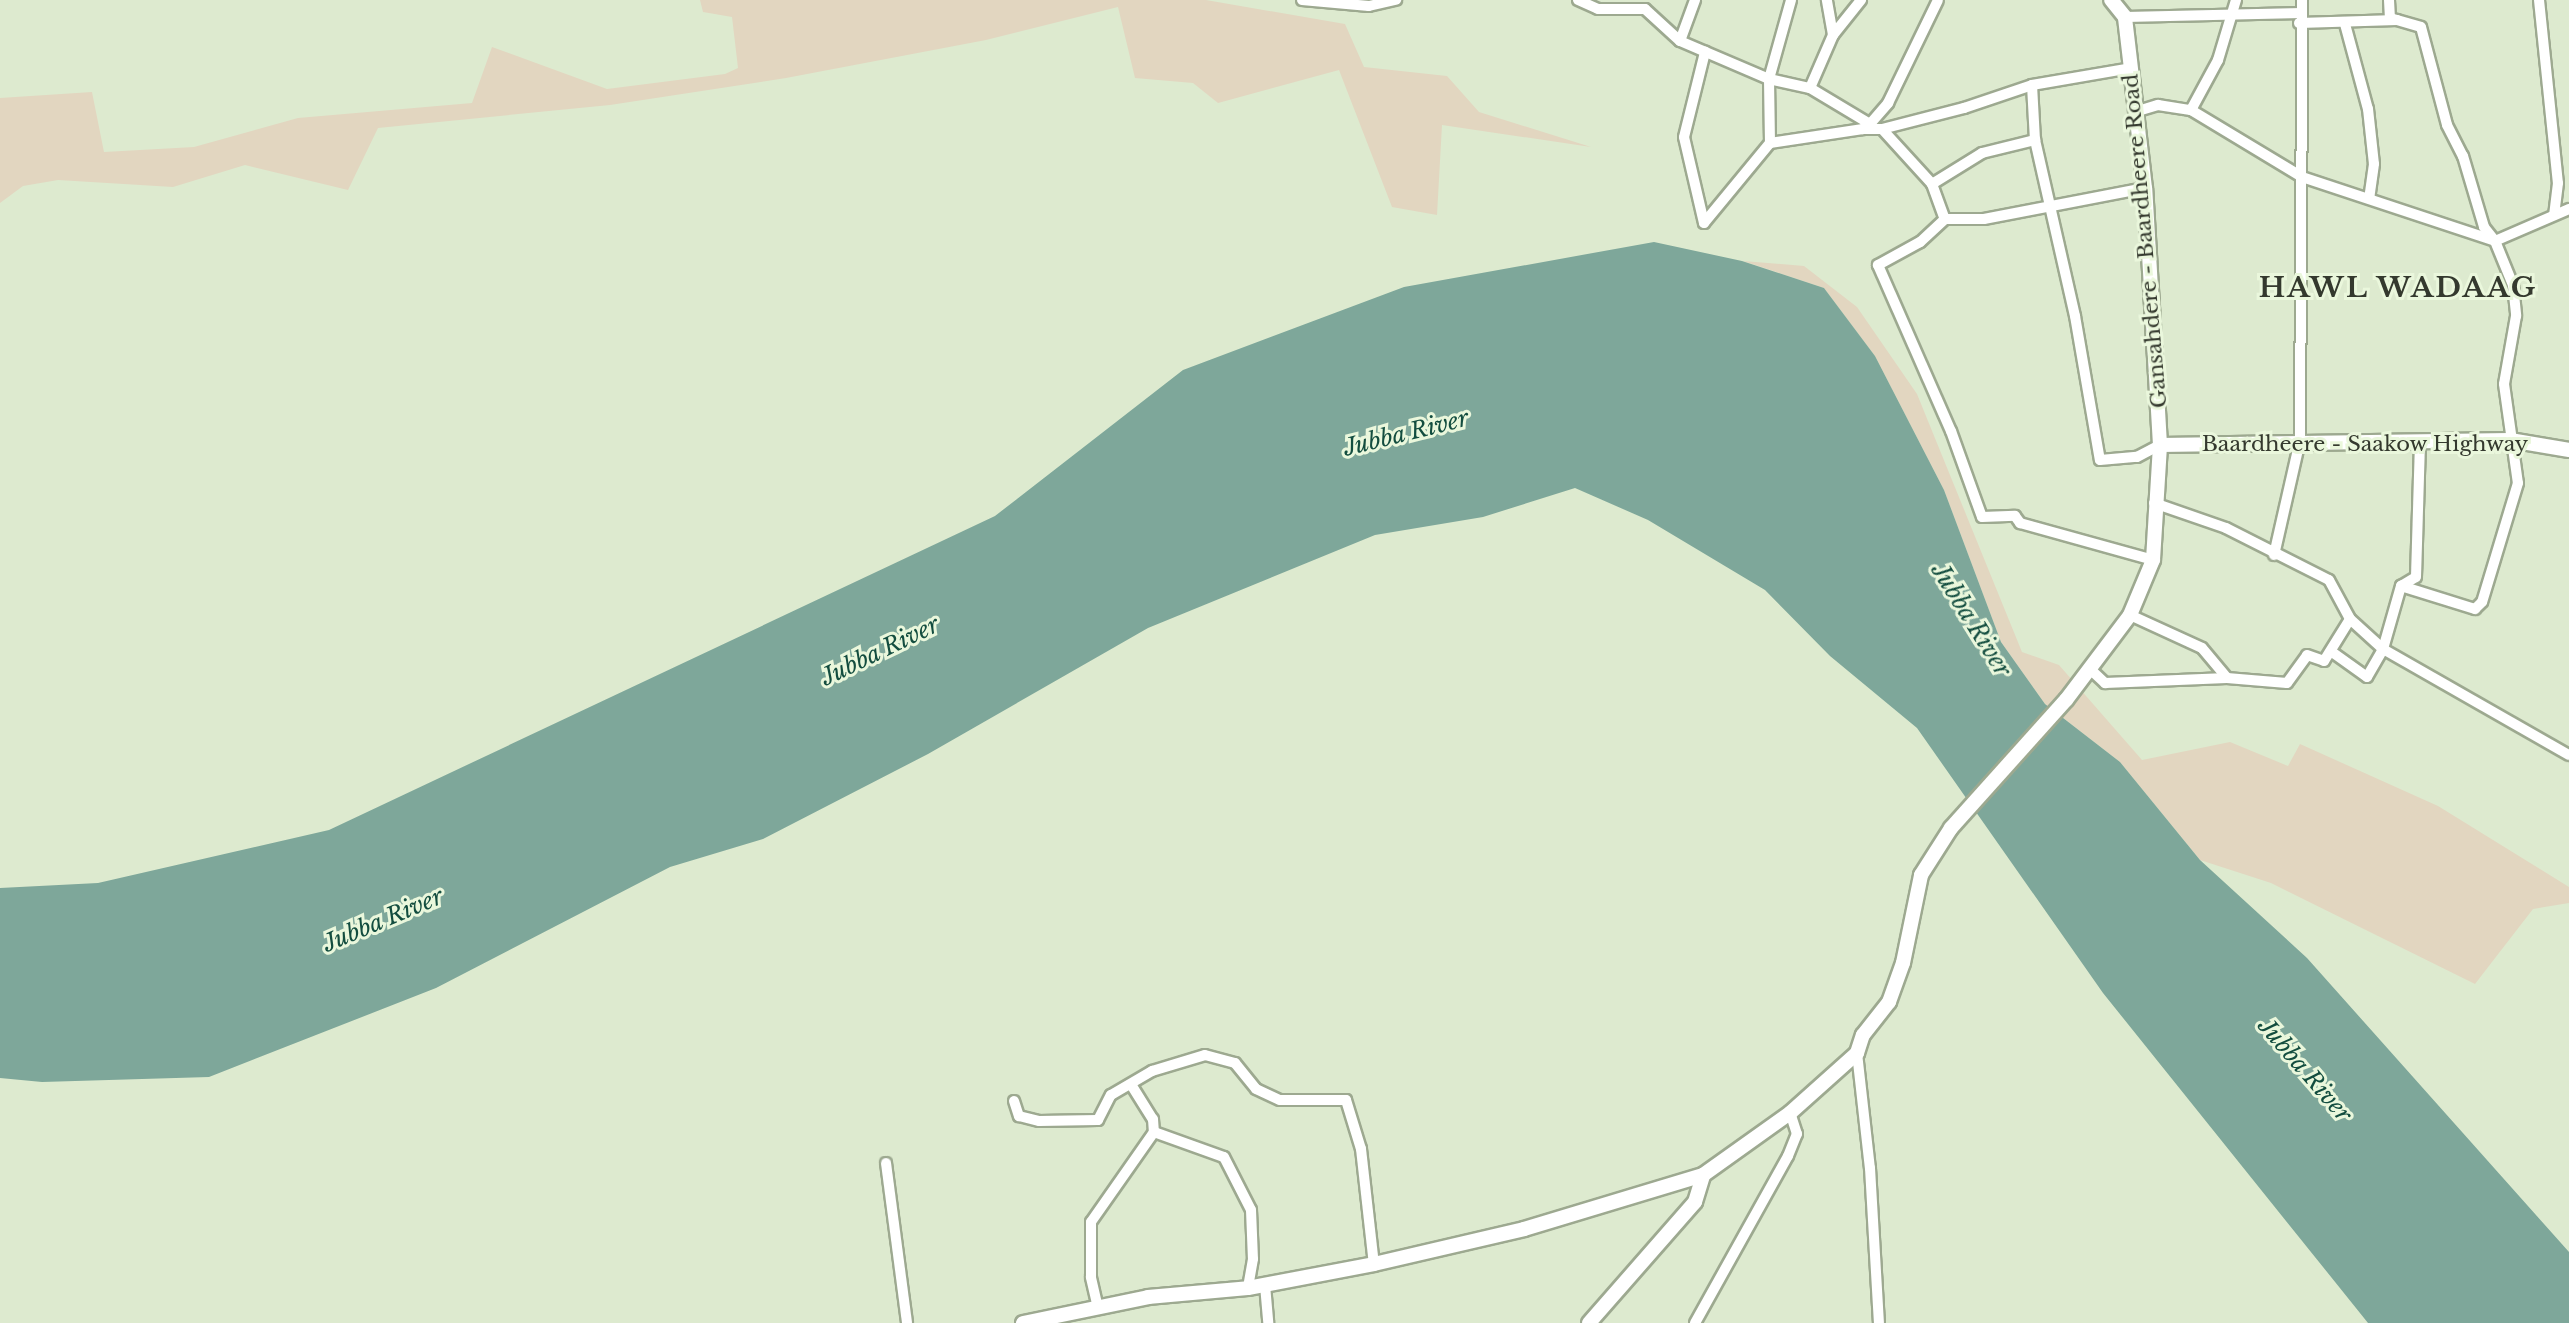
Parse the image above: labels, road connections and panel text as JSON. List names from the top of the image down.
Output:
{
  "streets": {
    "main road": ["Gansahdere - Baardheere Road", "Baardheere - Saakow Highway"]
  },
  "crossings": [
    ["Gansahdere - Baardheere Road", "Baardheere - Saakow Highway"]
  ],
  "districts": ["HAWL WADAAG"],
  "water": ["Jubba River"]
}
